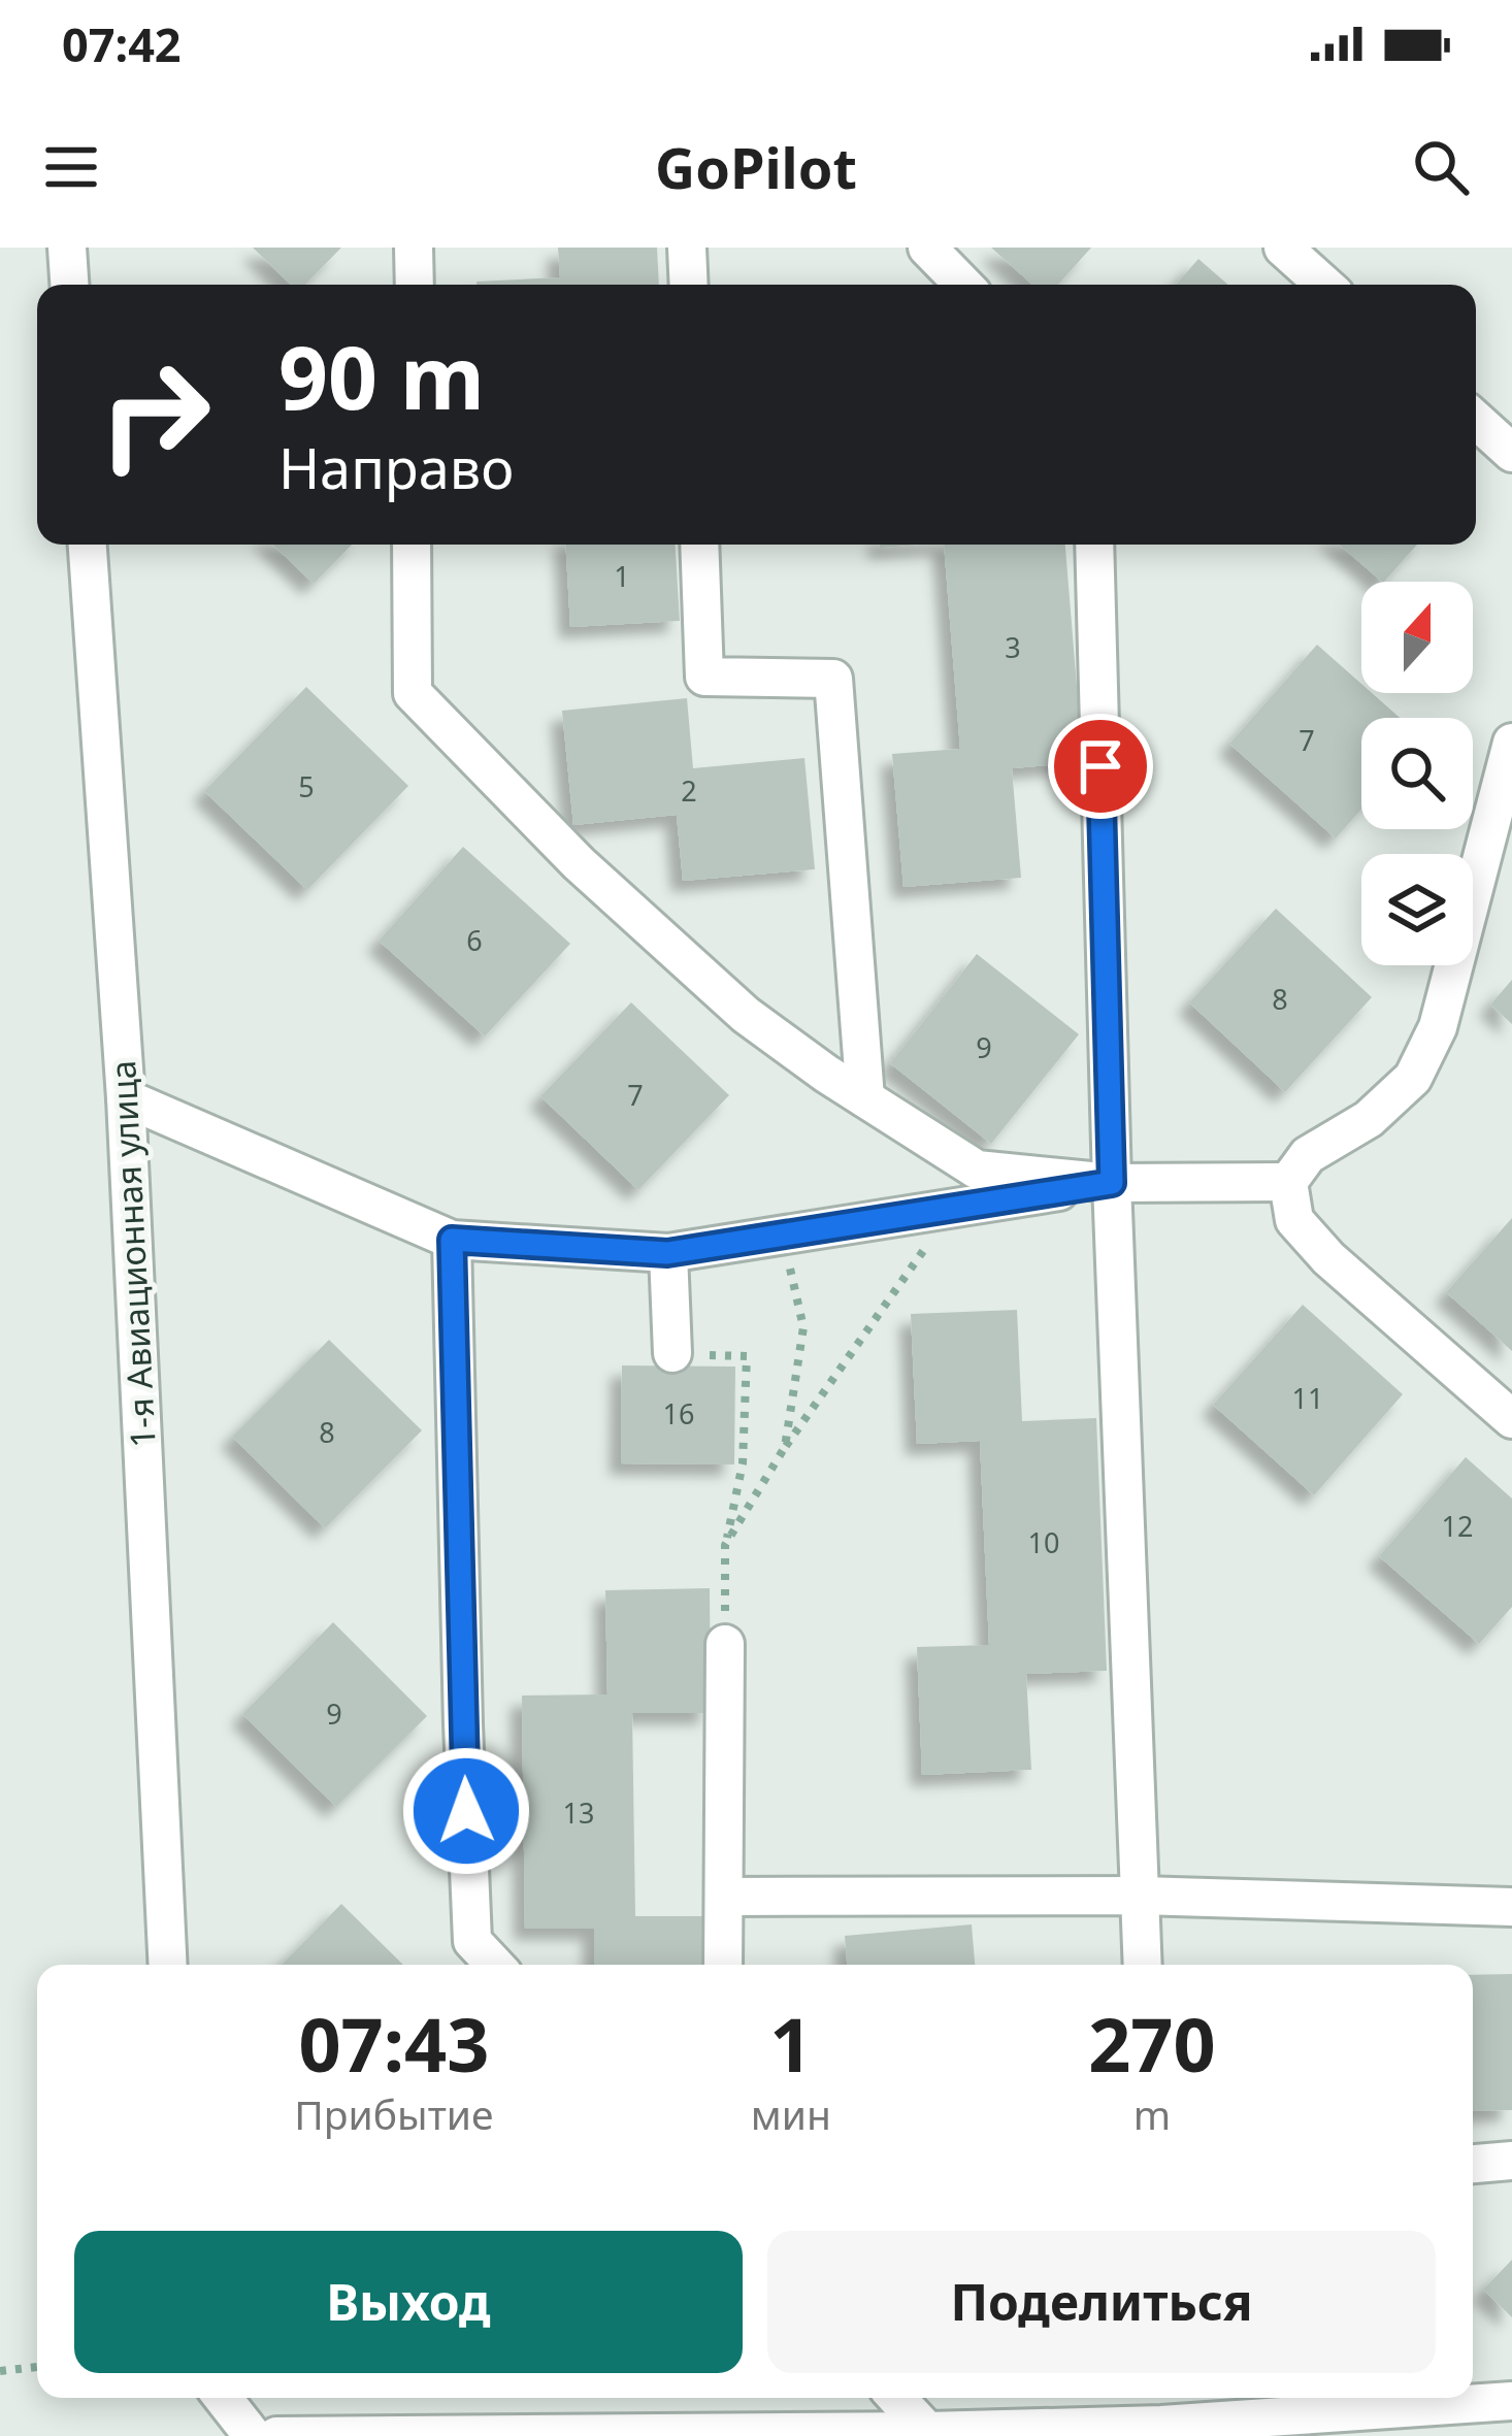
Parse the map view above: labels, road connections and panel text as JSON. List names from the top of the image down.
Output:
{
  "streets": {
    "street": ["1-я Авиационная улица"]
  },
  "house_numbers": [
    "1",
    "3",
    "7",
    "5",
    "2",
    "6",
    "8",
    "9",
    "7",
    "11",
    "16",
    "8",
    "12",
    "10",
    "9",
    "13"
  ],
  "north": "top",
  "page": {
    "status": "07:42",
    "header": "GoPilot",
    "turn": ["90 m", "Направо"],
    "eta": [
      "07:43",
      "Прибытие",
      "1",
      "мин",
      "270",
      "m"
    ],
    "buttons": ["Выход", "Поделиться"]
  }
}
